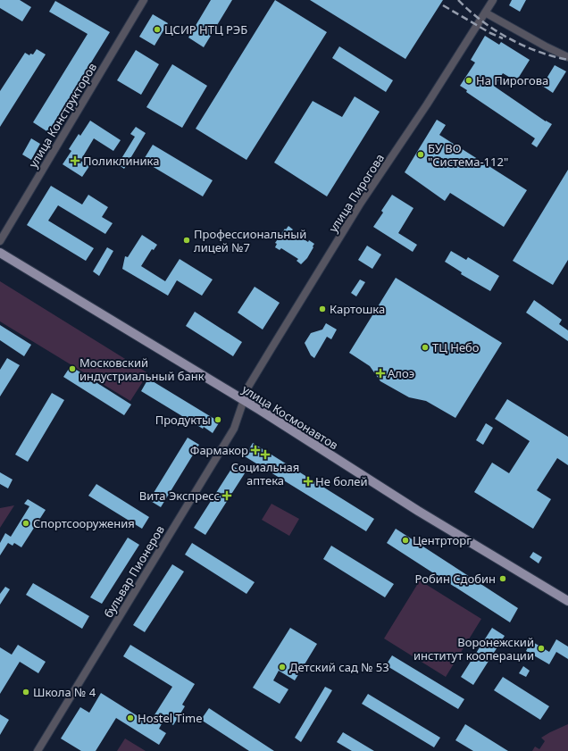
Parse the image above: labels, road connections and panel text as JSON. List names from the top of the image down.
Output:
{
  "streets": {
    "main road": ["улица Космонавтов"],
    "street": ["улица Конструкторов", "улица Пирогова", "бульвар Пионеров"]
  },
  "crossings": [
    ["улица Пирогова", "улица Космонавтов"],
    ["улица Пирогова", "бульвар Пионеров"],
    ["улица Космонавтов", "бульвар Пионеров"]
  ],
  "places": {
    "other": [
      "ЦСИР НТЦ РЭБ",
      "На Пирогова",
      "БУ ВО \"Система-112\"",
      "Профессиональный лицей №7",
      "Картошка",
      "ТЦ Небо",
      "Московский индустриальный банк",
      "Продукты",
      "Спортсооружения",
      "Центрторг",
      "Робин Сдобин",
      "Воронежский институт кооперации",
      "Детский сад № 53",
      "Школа № 4",
      "Hostel Time"
    ],
    "health": [
      "Поликлиника",
      "Алоэ",
      "Фармакор",
      "Социальная аптека",
      "Не болей",
      "Вита Экспресс"
    ]
  }
}
